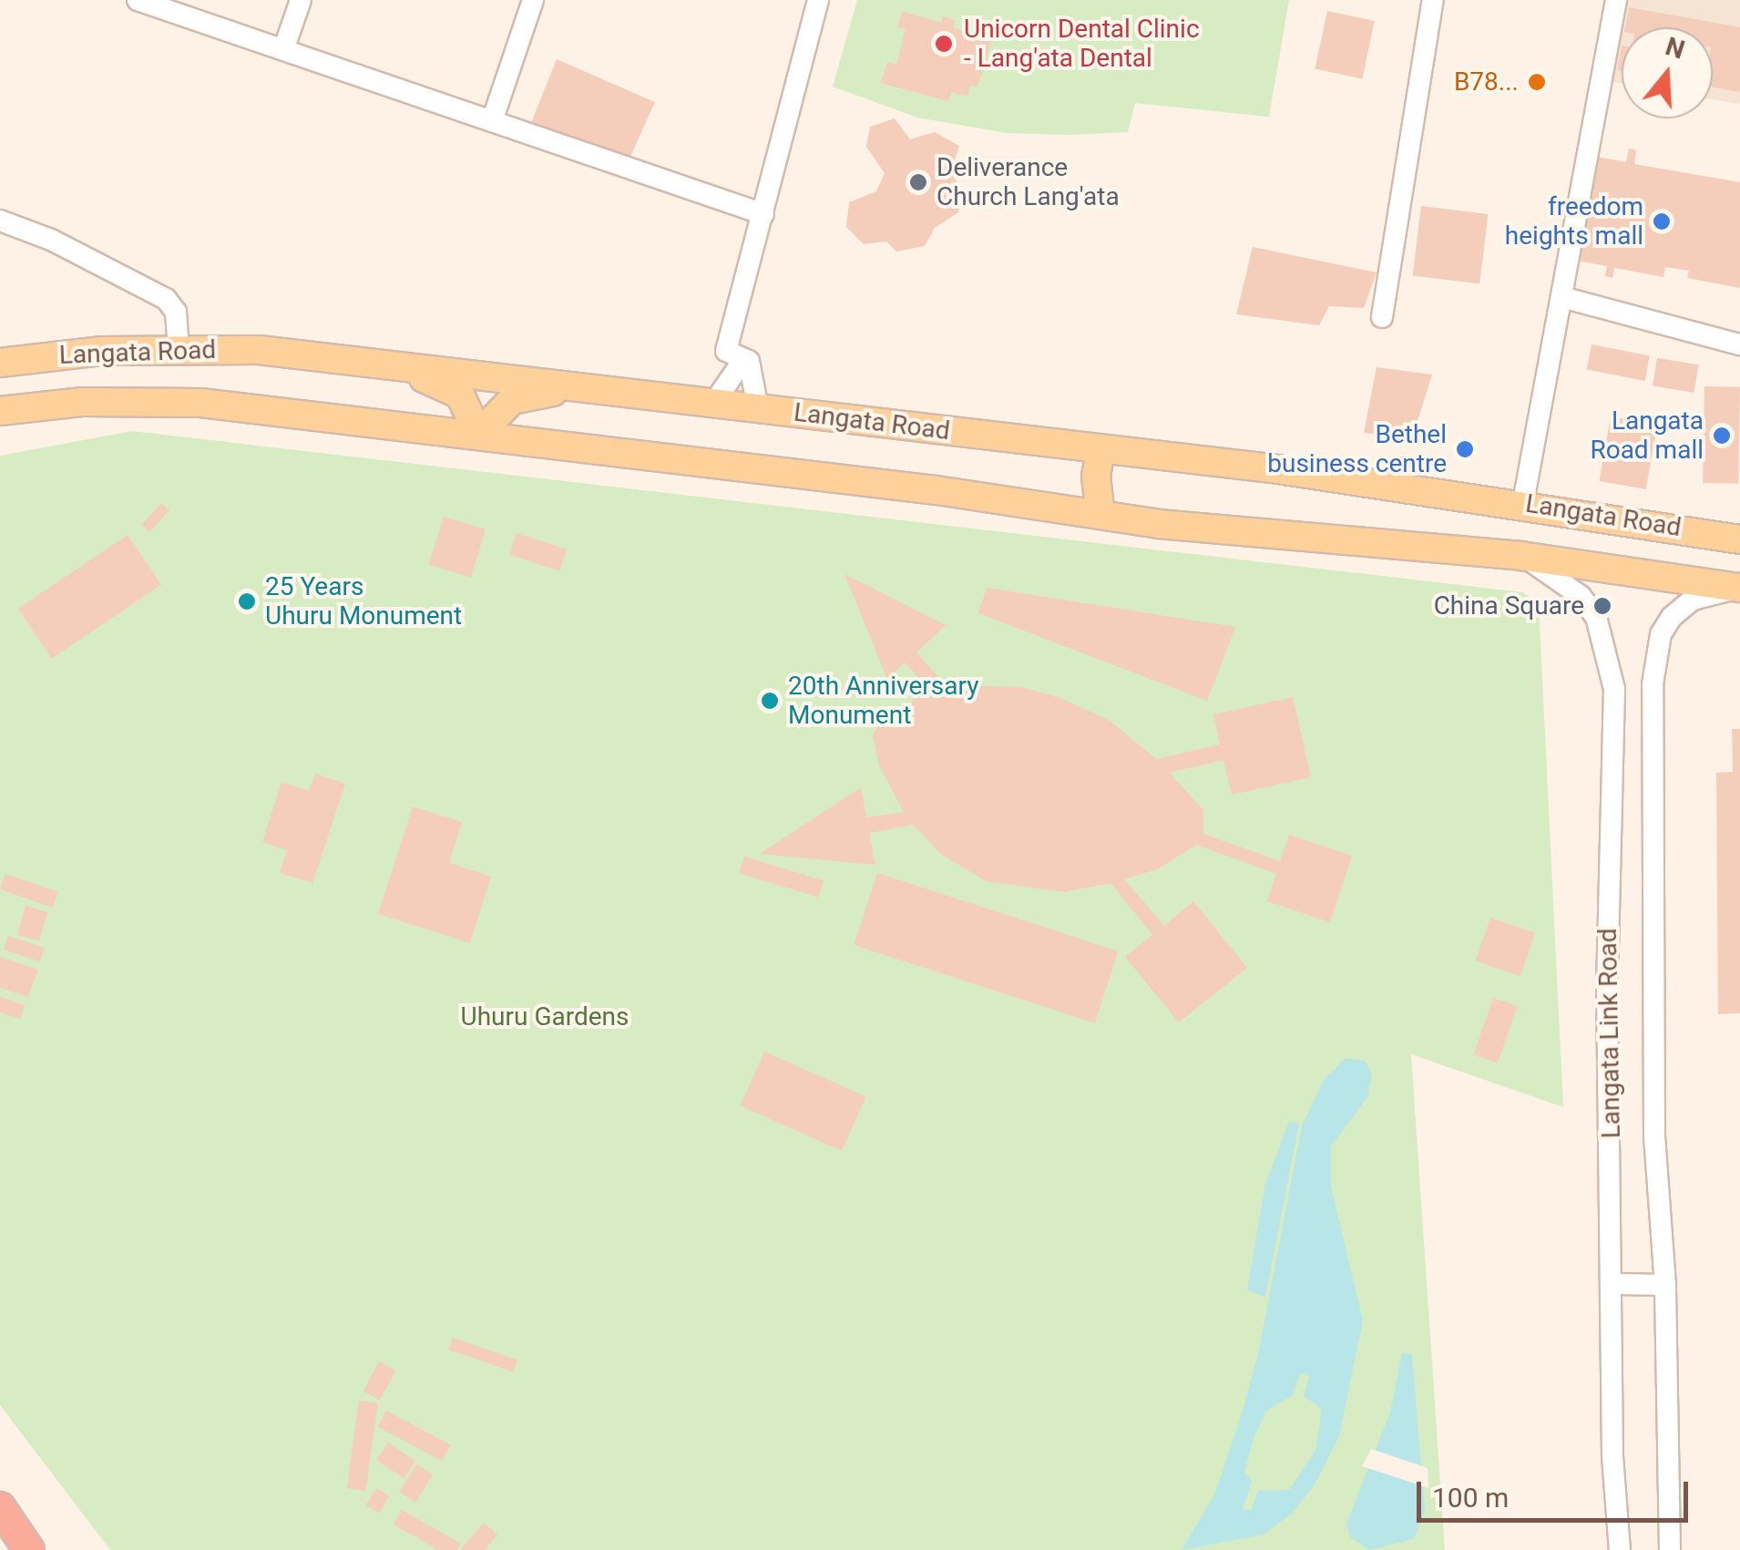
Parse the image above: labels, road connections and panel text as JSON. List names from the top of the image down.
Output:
{
  "streets": {
    "main road": ["Langata Road"],
    "street": ["Langata Link Road"]
  },
  "crossings": [
    ["Langata Road", "Langata Link Road"]
  ],
  "parks": ["Uhuru Gardens"],
  "places": [
    "Unicorn Dental Clinic - Lang'ata Dental",
    "B78...",
    "Deliverance Church Lang'ata",
    "freedom heights mall",
    "Langata Road mall",
    "Bethel business centre",
    "25 Years Uhuru Monument",
    "China Square",
    "20th Anniversary Monument"
  ],
  "scale_bar": "100 m",
  "north": "top"
}
